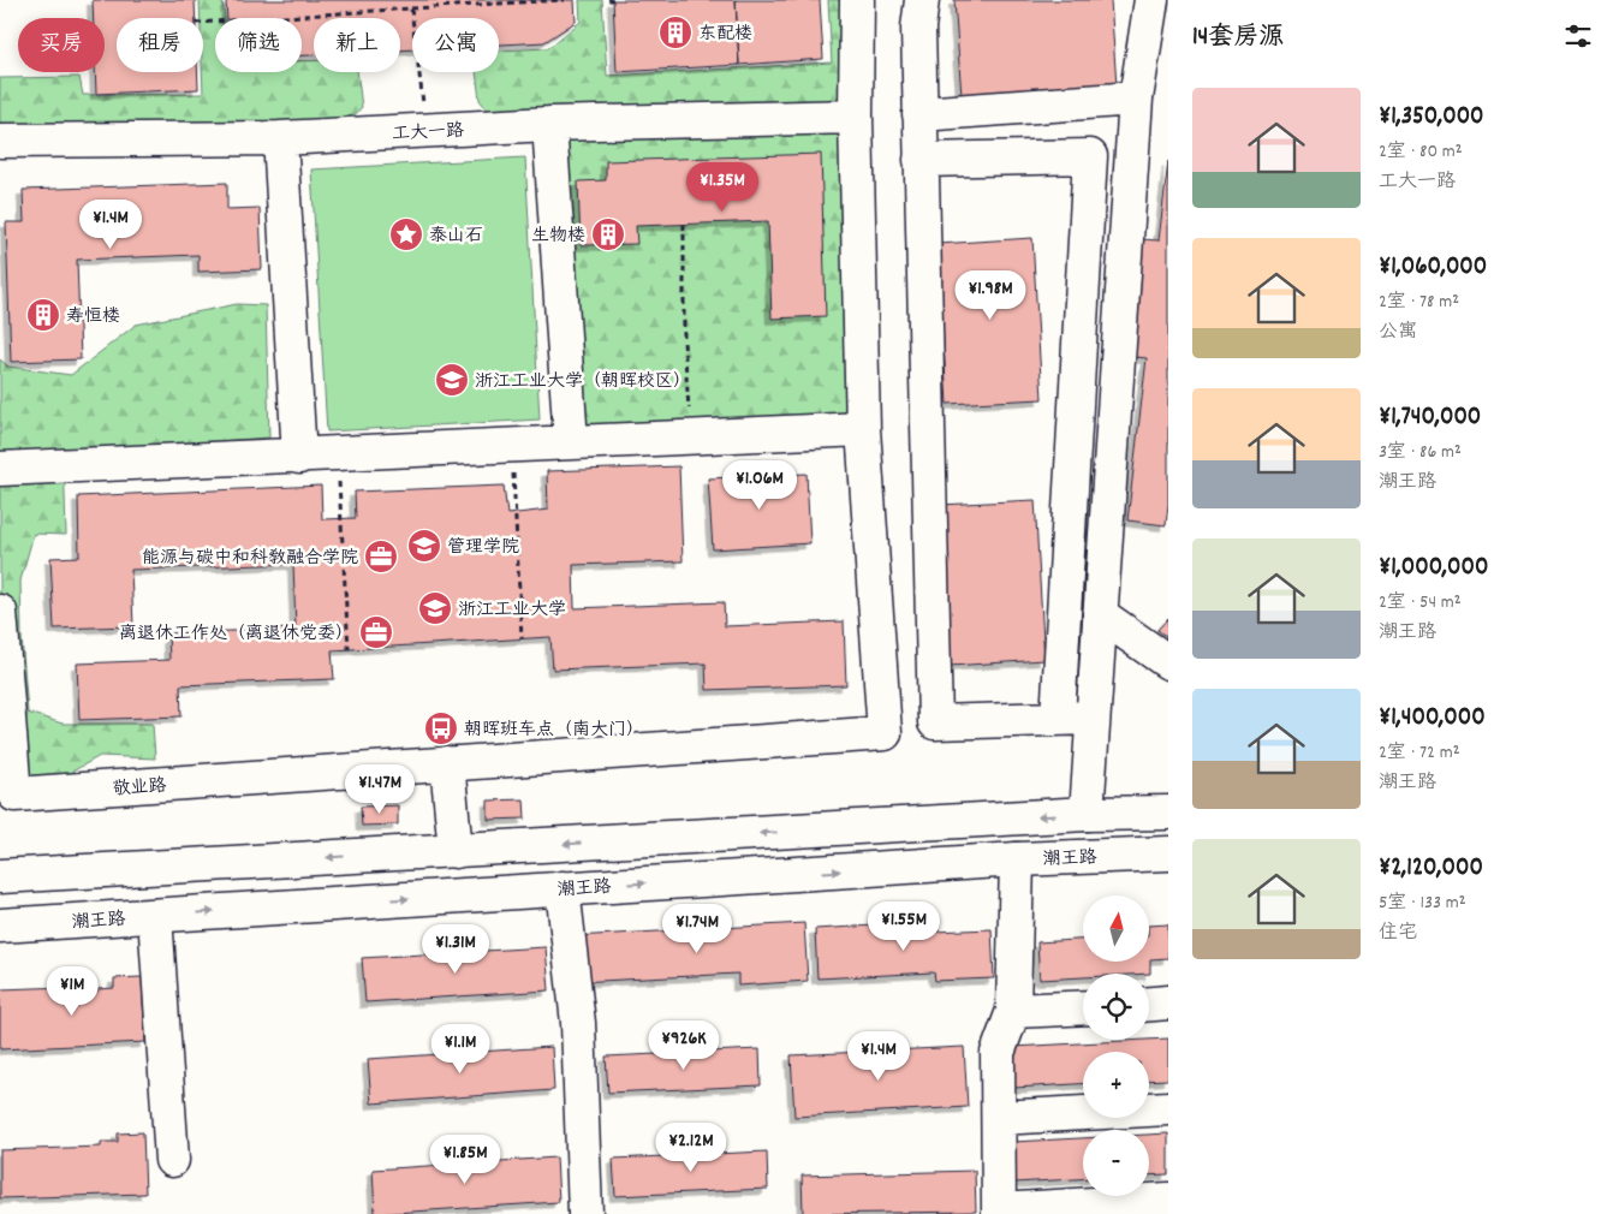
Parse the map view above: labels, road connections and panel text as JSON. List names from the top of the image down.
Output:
{
  "streets": {
    "street": ["工大一路", "敬业路", "潮王路"]
  },
  "places": {
    "building": ["东配楼", "生物楼", "寿恒楼"],
    "place": ["泰山石"],
    "school or university": ["浙江工业大学（朝晖校区）", "管理学院", "浙江工业大学"],
    "office": ["能源与碳中和科教融合学院", "离退休工作处（离退休党委）"],
    "bus stop": ["朝晖班车点（南大门）"]
  },
  "north": "top",
  "page": {
    "heading": "14套房源",
    "chip": [
      "买房",
      "租房",
      "筛选",
      "新上",
      "公寓"
    ],
    "list": [
      {
        "name": "¥1,350,000",
        "note": "2室 · 80 m² · 工大一路"
      },
      {
        "name": "¥1,060,000",
        "note": "2室 · 78 m² · 公寓"
      },
      {
        "name": "¥1,740,000",
        "note": "3室 · 86 m² · 潮王路"
      },
      {
        "name": "¥1,000,000",
        "note": "2室 · 54 m² · 潮王路"
      },
      {
        "name": "¥1,400,000",
        "note": "2室 · 72 m² · 潮王路"
      },
      {
        "name": "¥2,120,000",
        "note": "5室 · 133 m² · 住宅"
      }
    ],
    "price": [
      "¥1.35M",
      "¥1.4M",
      "¥1.98M",
      "¥1.06M",
      "¥1.47M",
      "¥1.55M",
      "¥1.74M",
      "¥1.31M",
      "¥1M",
      "¥926K",
      "¥1.1M",
      "¥1.4M",
      "¥2.12M",
      "¥1.85M"
    ],
    "map_buttons": ["+", "−"]
  }
}
